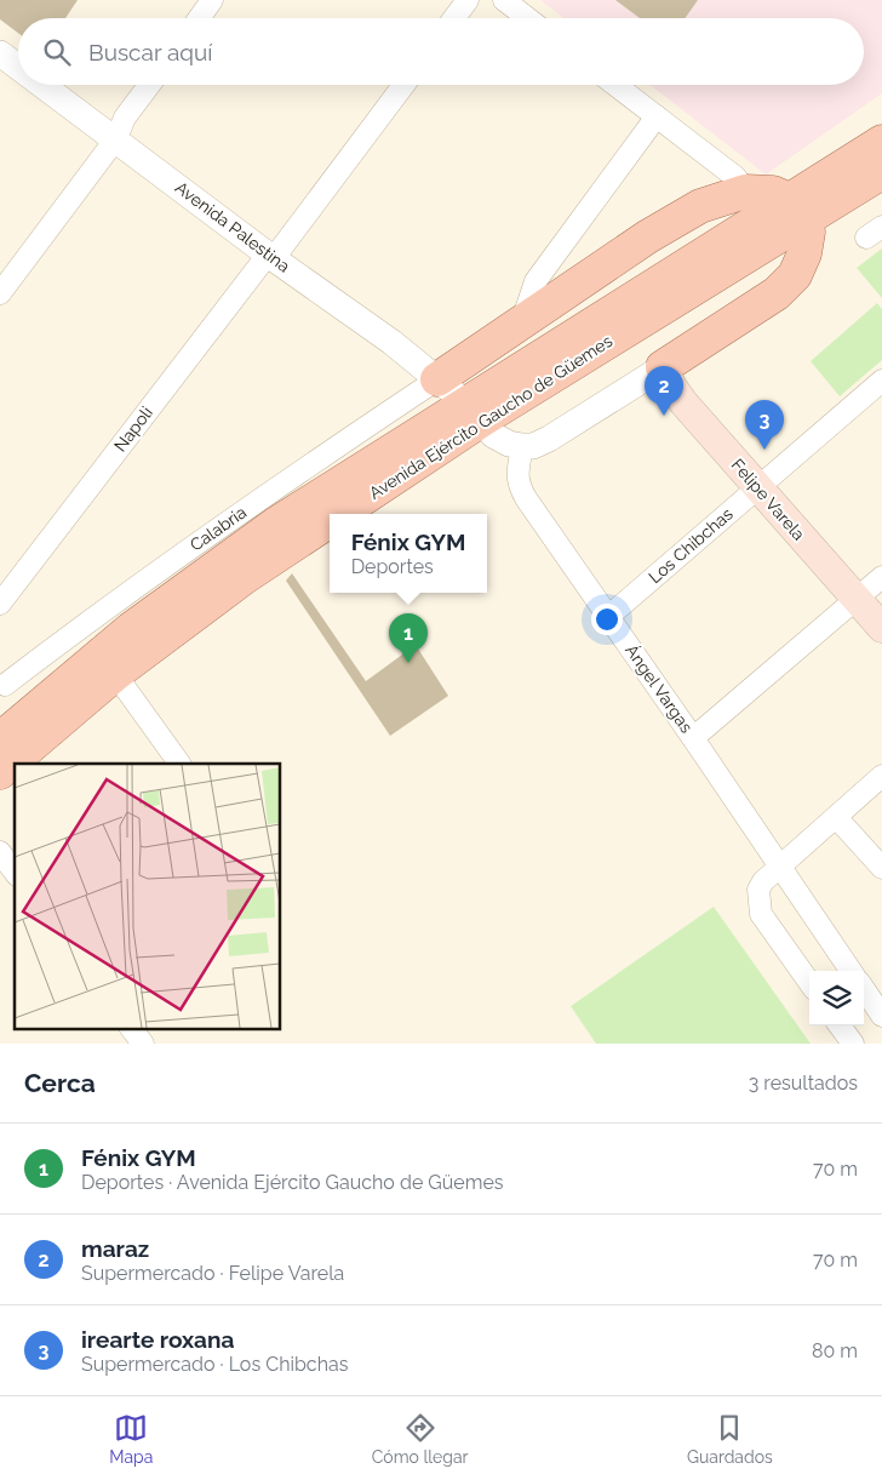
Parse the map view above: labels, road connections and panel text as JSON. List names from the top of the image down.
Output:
{
  "streets": {
    "main road": ["Avenida Ejército Gaucho de Güemes", "Felipe Varela"],
    "street": [
      "Avenida Palestina",
      "Napoli",
      "Calabria",
      "Los Chibchas",
      "Ángel Vargas"
    ]
  },
  "crossings": [
    ["Avenida Palestina", "Avenida Ejército Gaucho de Güemes"],
    ["Avenida Palestina", "Napoli"],
    ["Avenida Palestina", "Calabria"],
    ["Felipe Varela", "Los Chibchas"],
    ["Los Chibchas", "Ángel Vargas"]
  ],
  "page": {
    "search": "Buscar aquí",
    "pins": ["2", "3", "1"],
    "popup": ["Fénix GYM", "Deportes"],
    "heading": ["Cerca", "3 resultados"],
    "list": [
      {
        "mark": "1",
        "name": "Fénix GYM",
        "note": "Deportes · Avenida Ejército Gaucho de Güemes",
        "value": "70 m"
      },
      {
        "mark": "2",
        "name": "maraz",
        "note": "Supermercado · Felipe Varela",
        "value": "70 m"
      },
      {
        "mark": "3",
        "name": "irearte roxana",
        "note": "Supermercado · Los Chibchas",
        "value": "80 m"
      }
    ],
    "nav": ["Mapa", "Cómo llegar", "Guardados"]
  }
}
